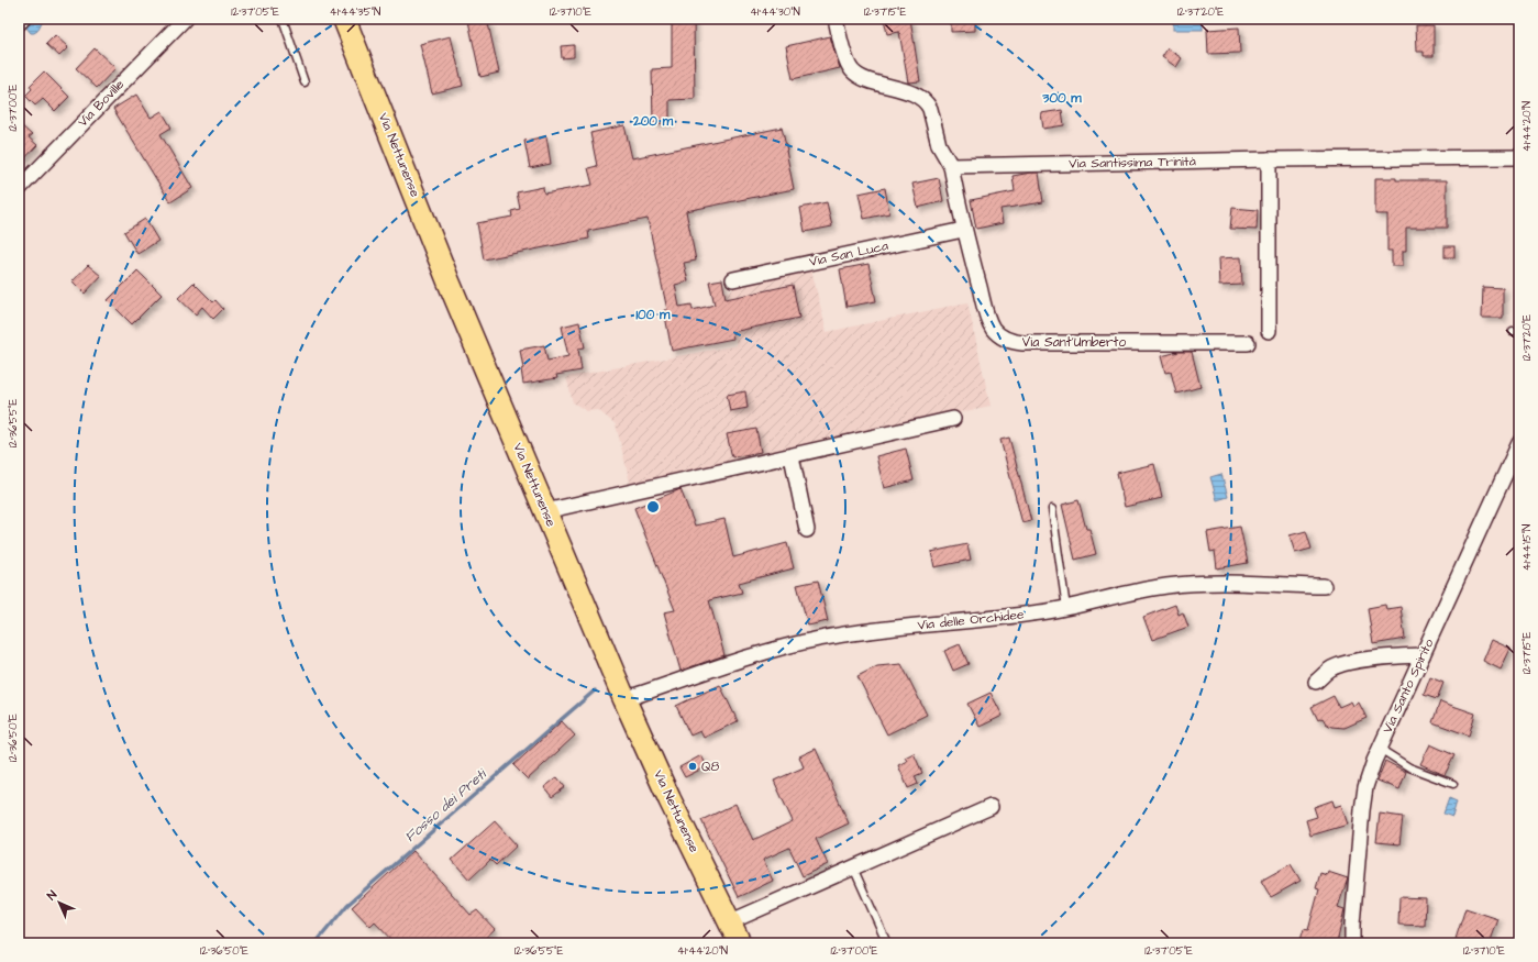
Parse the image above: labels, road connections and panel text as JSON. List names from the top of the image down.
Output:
{
  "streets": {
    "main road": ["Via Nettunense"],
    "street": [
      "Via Boville",
      "Via Santissima Trinità",
      "Via San Luca",
      "Via Sant'Umberto",
      "Via delle Orchidee",
      "Via Santo Spirito"
    ]
  },
  "crossings": [
    ["Via Nettunense", "Via delle Orchidee"],
    ["Via Santissima Trinità", "Via Sant'Umberto"],
    ["Via San Luca", "Via Sant'Umberto"]
  ],
  "water": ["Fosso dei Preti"],
  "places": ["Q8"],
  "north": "top left",
  "coordinates": [
    "12°37'05\"E",
    "41°44'35\"N",
    "12°37'10\"E",
    "41°44'30\"N",
    "12°37'15\"E",
    "12°37'20\"E",
    "12°37'00\"E",
    "41°44'20\"N",
    "12°36'55\"E",
    "41°44'15\"N",
    "12°36'50\"E"
  ],
  "rings": ["300 m", "200 m", "100 m"]
}
